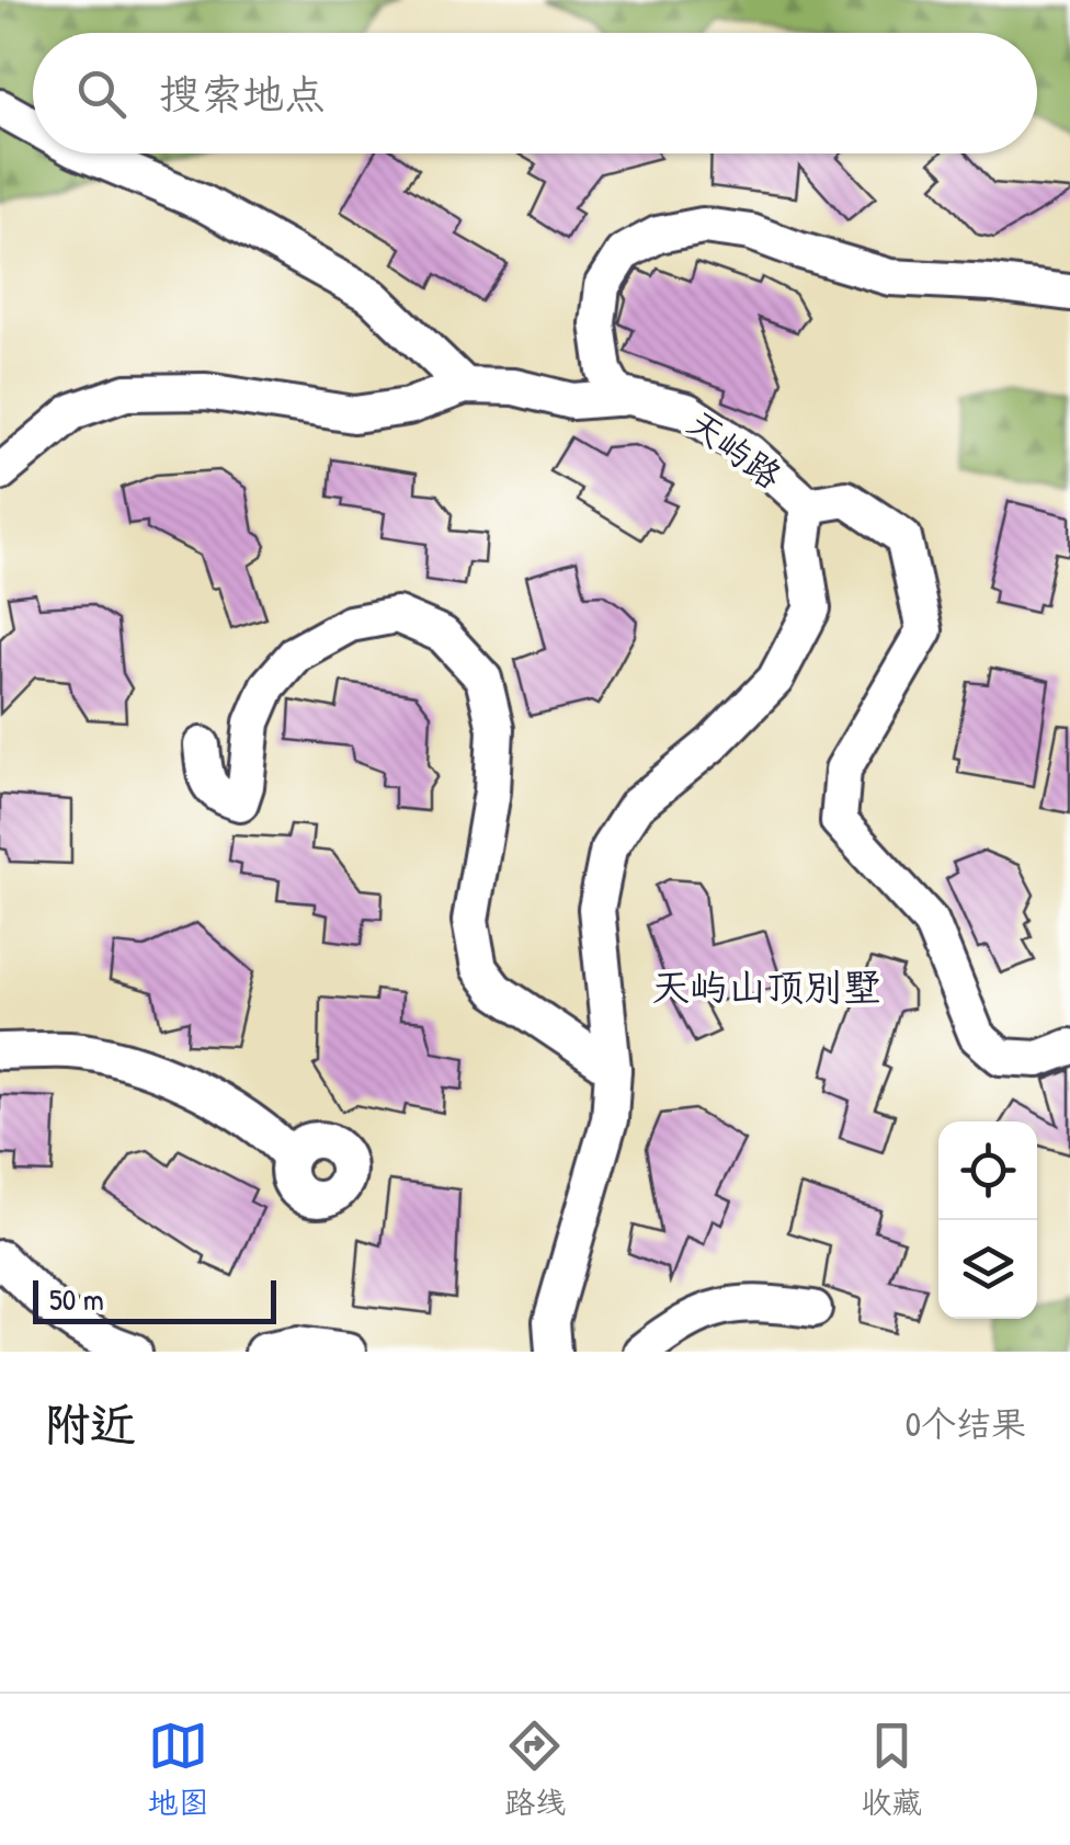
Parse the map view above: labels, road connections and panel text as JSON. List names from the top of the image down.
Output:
{
  "streets": {
    "street": ["天屿路"]
  },
  "districts": ["天屿山顶别墅"],
  "scale_bar": "50 m",
  "page": {
    "search": "搜索地点",
    "scale": "50 m",
    "heading": ["附近", "0个结果"],
    "nav": ["地图", "路线", "收藏"]
  }
}
